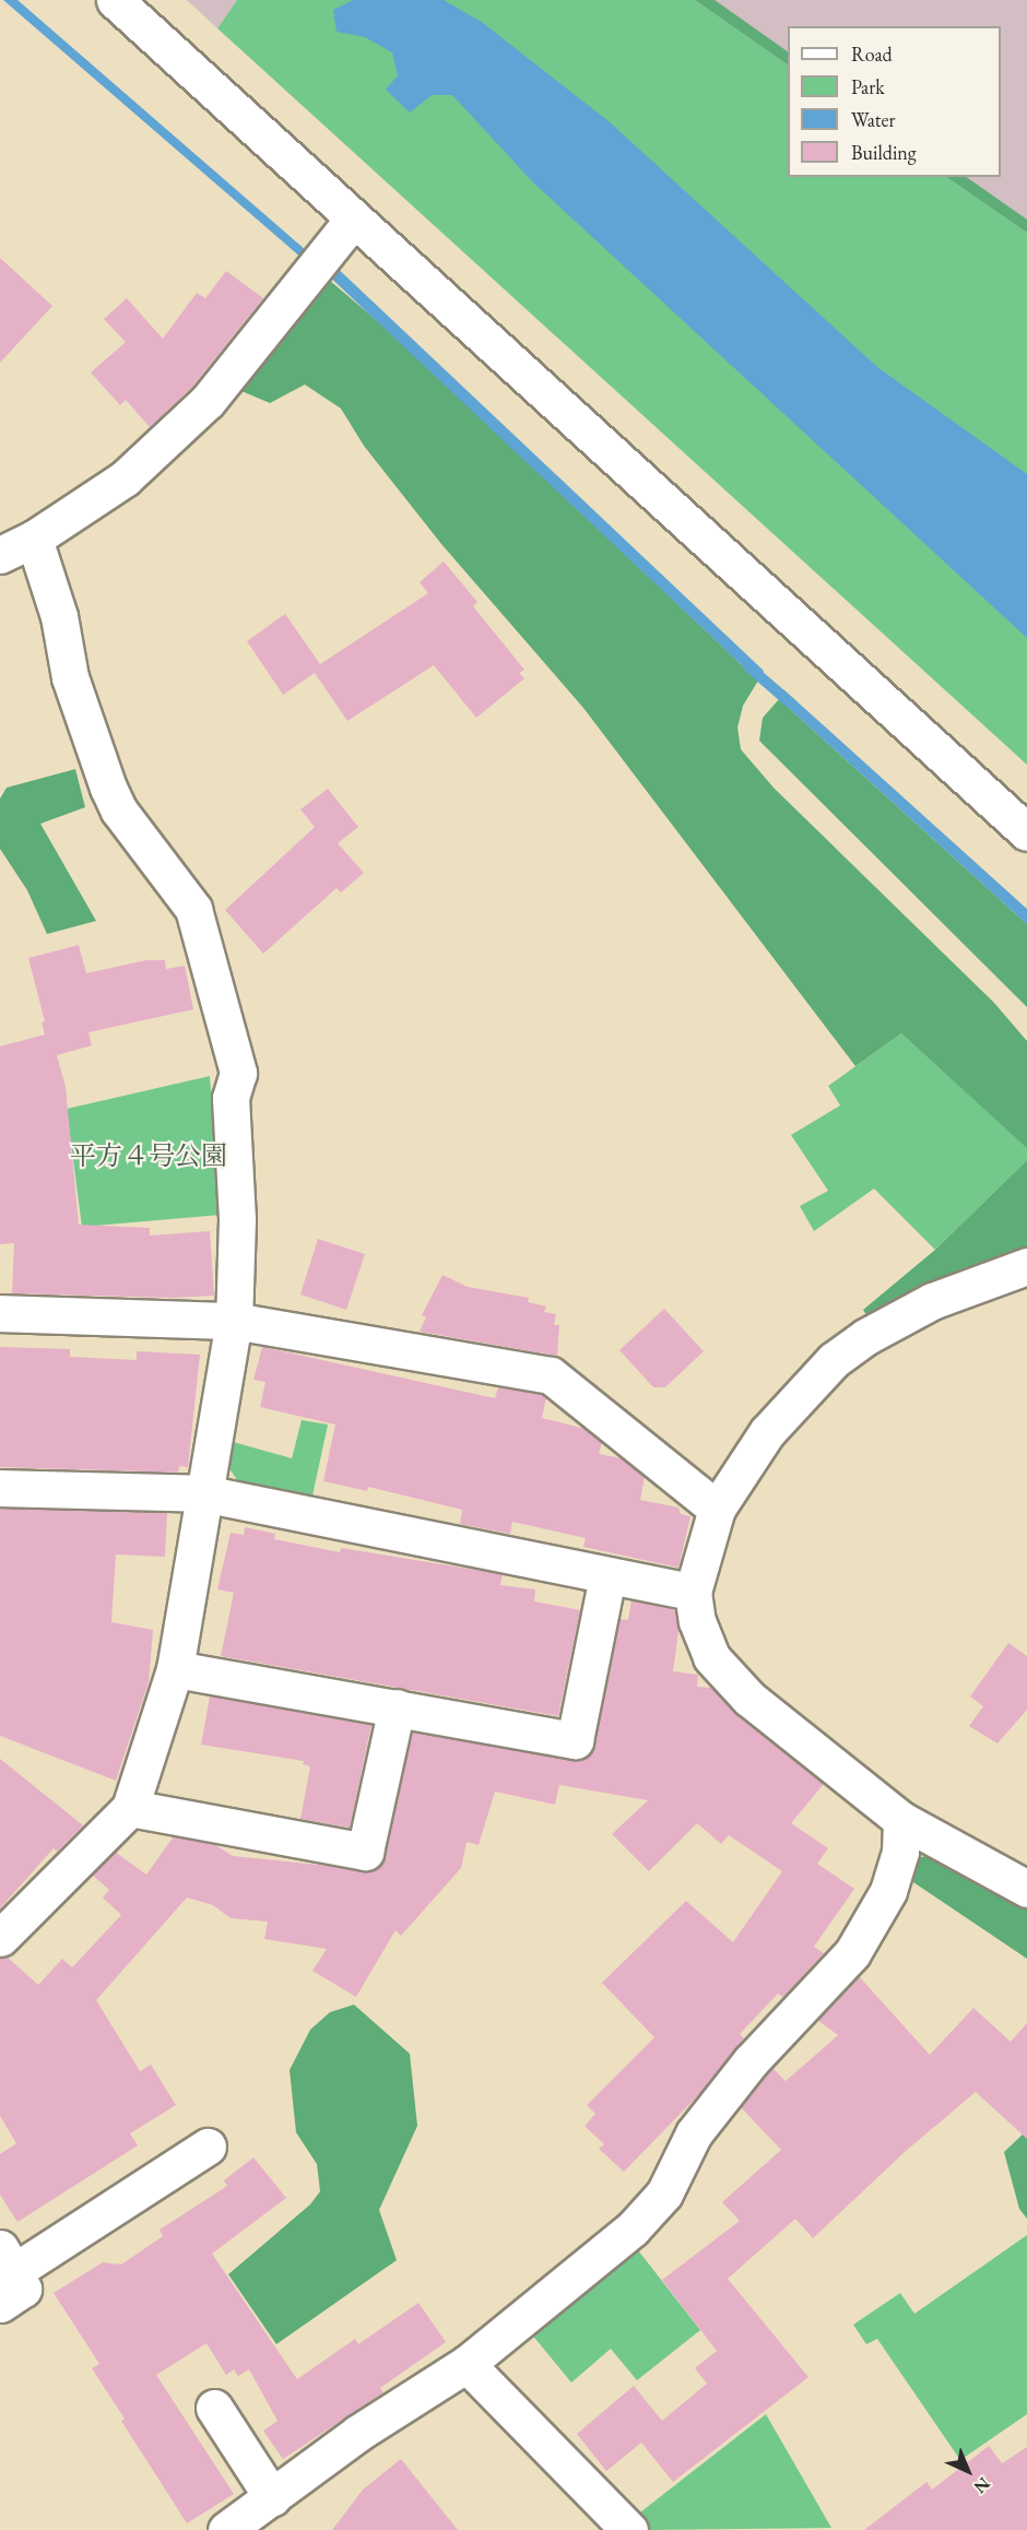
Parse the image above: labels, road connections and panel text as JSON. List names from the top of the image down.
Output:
{
  "parks": ["平方４号公園"],
  "legend": [
    "Road",
    "Park",
    "Water",
    "Building"
  ],
  "north": "bottom right"
}
